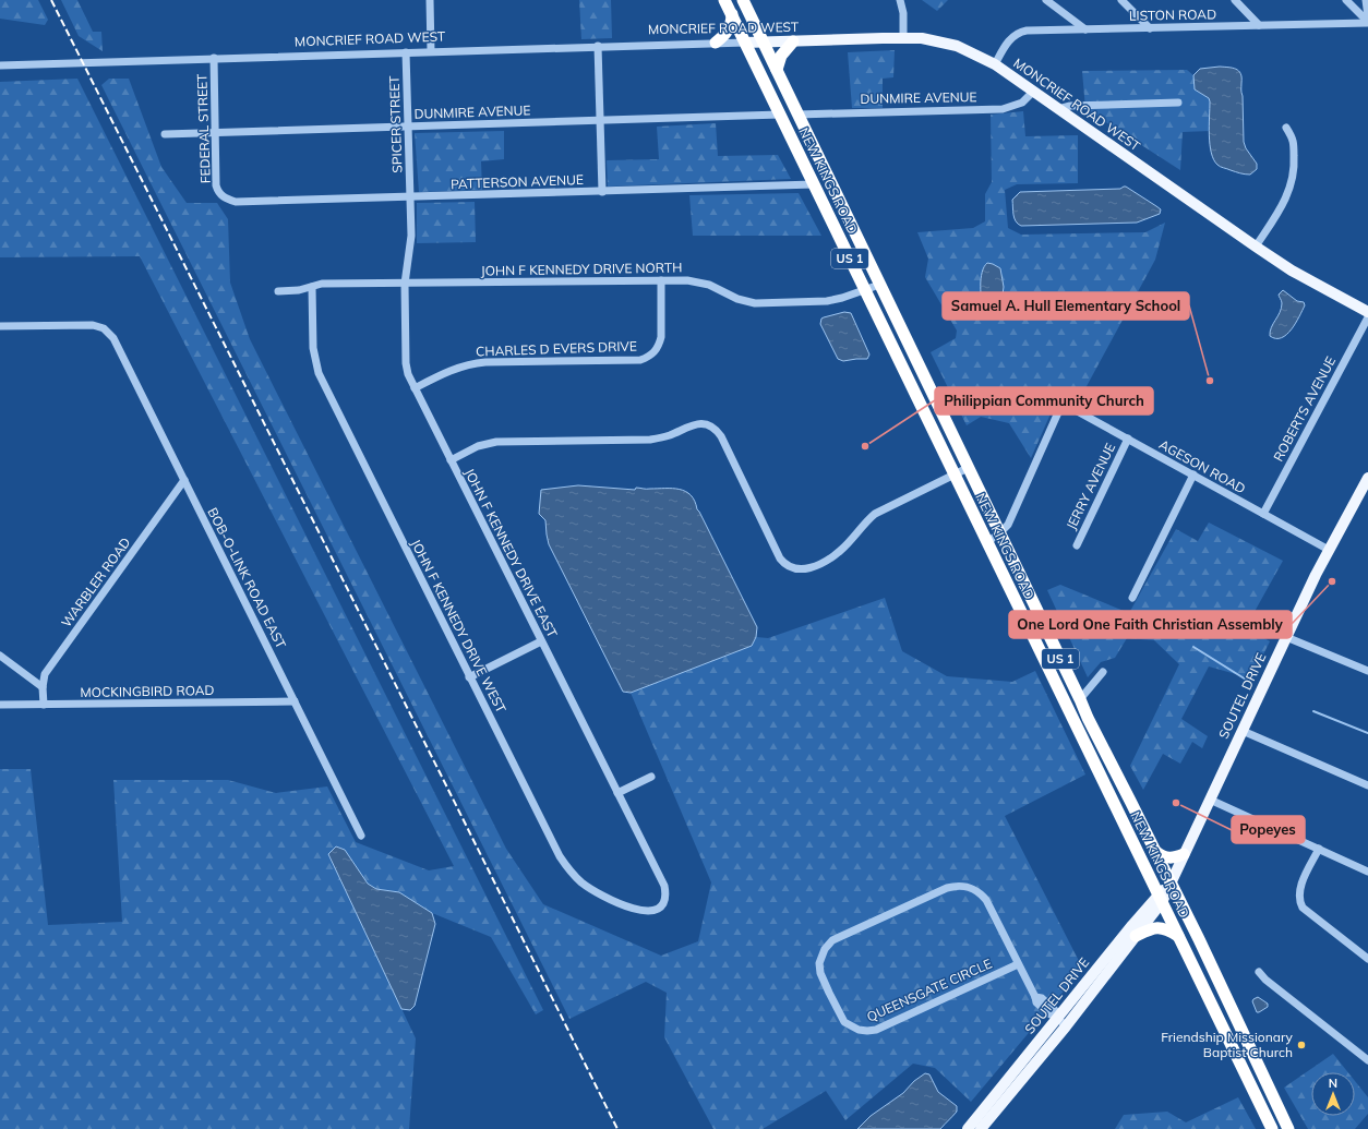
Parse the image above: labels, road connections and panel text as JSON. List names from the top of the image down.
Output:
{
  "streets": {
    "highway": ["NEW KINGS ROAD", "US 1"],
    "main road": ["MONCRIEF ROAD WEST", "SOUTEL DRIVE"],
    "street": [
      "LISTON ROAD",
      "DUNMIRE AVENUE",
      "SPICER STREET",
      "FEDERAL STREET",
      "PATTERSON AVENUE",
      "JOHN F KENNEDY DRIVE NORTH",
      "CHARLES D EVERS DRIVE",
      "ROBERTS AVENUE",
      "AGESON ROAD",
      "JERRY AVENUE",
      "JOHN F KENNEDY DRIVE EAST",
      "BOB-O-LINK ROAD EAST",
      "WARBLER ROAD",
      "JOHN F KENNEDY DRIVE WEST",
      "MOCKINGBIRD ROAD",
      "QUEENSGATE CIRCLE"
    ]
  },
  "crossings": [
    ["LISTON ROAD", "MONCRIEF ROAD WEST"],
    ["MONCRIEF ROAD WEST", "DUNMIRE AVENUE"],
    ["MONCRIEF ROAD WEST", "SPICER STREET"],
    ["MONCRIEF ROAD WEST", "FEDERAL STREET"],
    ["MONCRIEF ROAD WEST", "NEW KINGS ROAD"],
    ["DUNMIRE AVENUE", "SPICER STREET"],
    ["DUNMIRE AVENUE", "FEDERAL STREET"],
    ["DUNMIRE AVENUE", "NEW KINGS ROAD"],
    ["SPICER STREET", "PATTERSON AVENUE"],
    ["SPICER STREET", "JOHN F KENNEDY DRIVE EAST"],
    ["FEDERAL STREET", "PATTERSON AVENUE"],
    ["NEW KINGS ROAD", "PATTERSON AVENUE"],
    ["NEW KINGS ROAD", "JOHN F KENNEDY DRIVE NORTH"],
    ["NEW KINGS ROAD", "AGESON ROAD"],
    ["NEW KINGS ROAD", "SOUTEL DRIVE"],
    ["PATTERSON AVENUE", "JOHN F KENNEDY DRIVE EAST"],
    ["JOHN F KENNEDY DRIVE NORTH", "CHARLES D EVERS DRIVE"],
    ["JOHN F KENNEDY DRIVE NORTH", "JOHN F KENNEDY DRIVE EAST"],
    ["JOHN F KENNEDY DRIVE NORTH", "JOHN F KENNEDY DRIVE WEST"],
    ["CHARLES D EVERS DRIVE", "JOHN F KENNEDY DRIVE EAST"],
    ["ROBERTS AVENUE", "AGESON ROAD"],
    ["AGESON ROAD", "JERRY AVENUE"],
    ["AGESON ROAD", "SOUTEL DRIVE"],
    ["JOHN F KENNEDY DRIVE EAST", "JOHN F KENNEDY DRIVE WEST"],
    ["BOB-O-LINK ROAD EAST", "WARBLER ROAD"],
    ["BOB-O-LINK ROAD EAST", "MOCKINGBIRD ROAD"],
    ["WARBLER ROAD", "MOCKINGBIRD ROAD"],
    ["SOUTEL DRIVE", "QUEENSGATE CIRCLE"]
  ],
  "places": [
    "Samuel A. Hull Elementary School",
    "Philippian Community Church",
    "One Lord One Faith Christian Assembly",
    "Popeyes",
    "Friendship Missionary Baptist Church"
  ],
  "north": "top"
}
